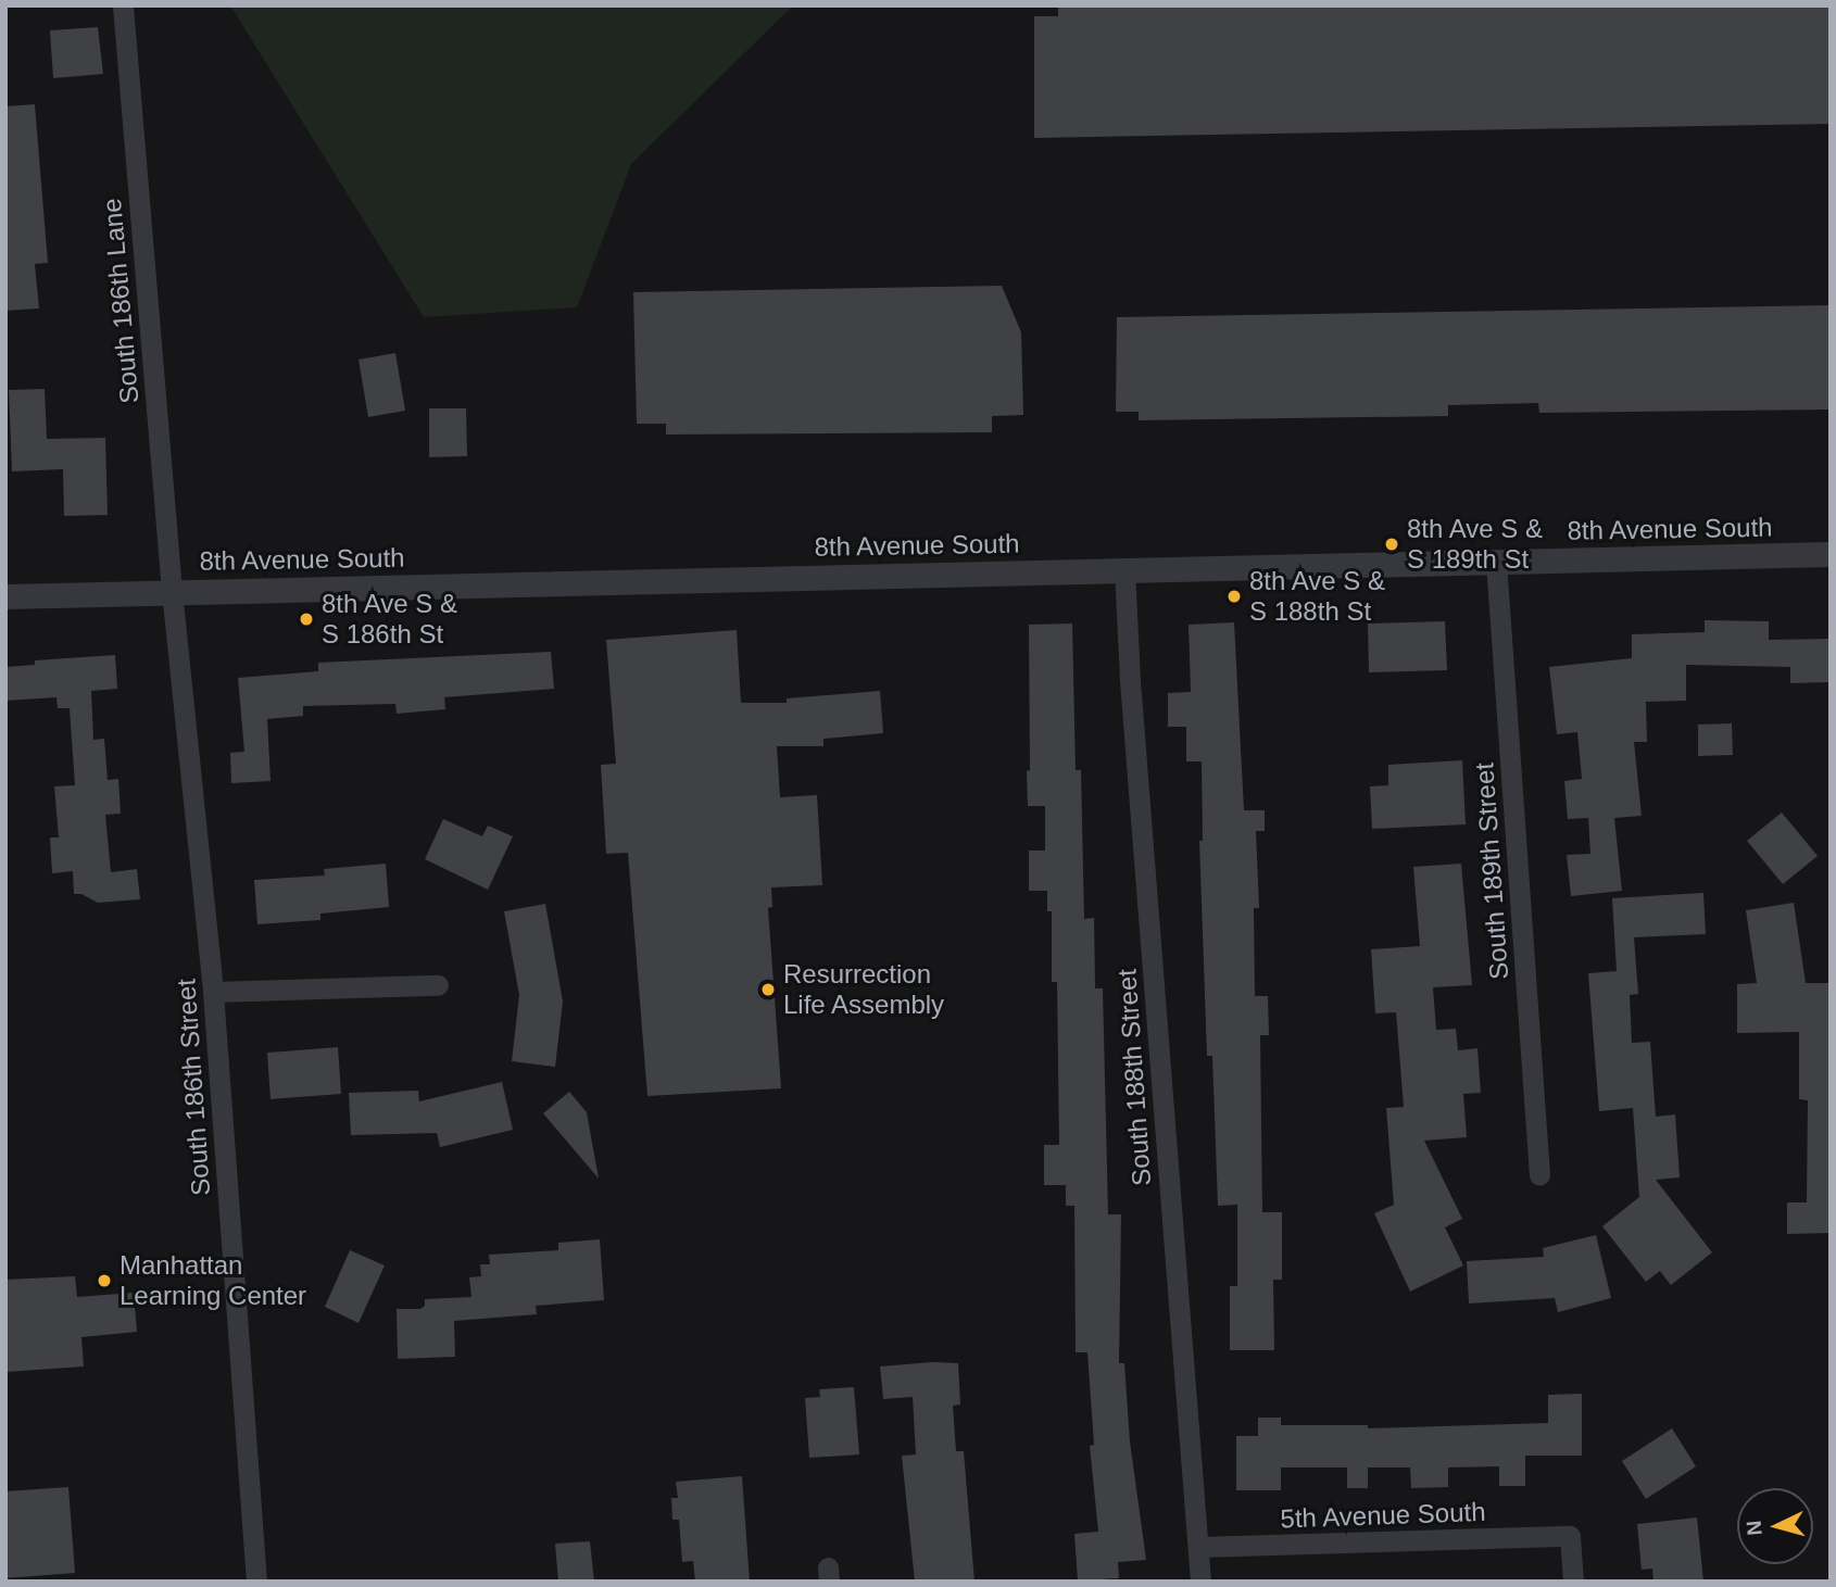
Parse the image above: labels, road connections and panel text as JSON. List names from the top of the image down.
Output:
{
  "streets": {
    "street": [
      "South 186th Lane",
      "8th Avenue South",
      "South 189th Street",
      "South 188th Street",
      "South 186th Street",
      "5th Avenue South"
    ]
  },
  "crossings": [
    ["South 186th Lane", "8th Avenue South"],
    ["South 186th Lane", "South 186th Street"],
    ["8th Avenue South", "South 189th Street"],
    ["8th Avenue South", "South 188th Street"],
    ["8th Avenue South", "South 186th Street"],
    ["South 188th Street", "5th Avenue South"]
  ],
  "places": [
    "8th Ave S & S 189th St",
    "8th Ave S & S 188th St",
    "8th Ave S & S 186th St",
    "Resurrection Life Assembly",
    "Manhattan Learning Center"
  ],
  "north": "left"
}
